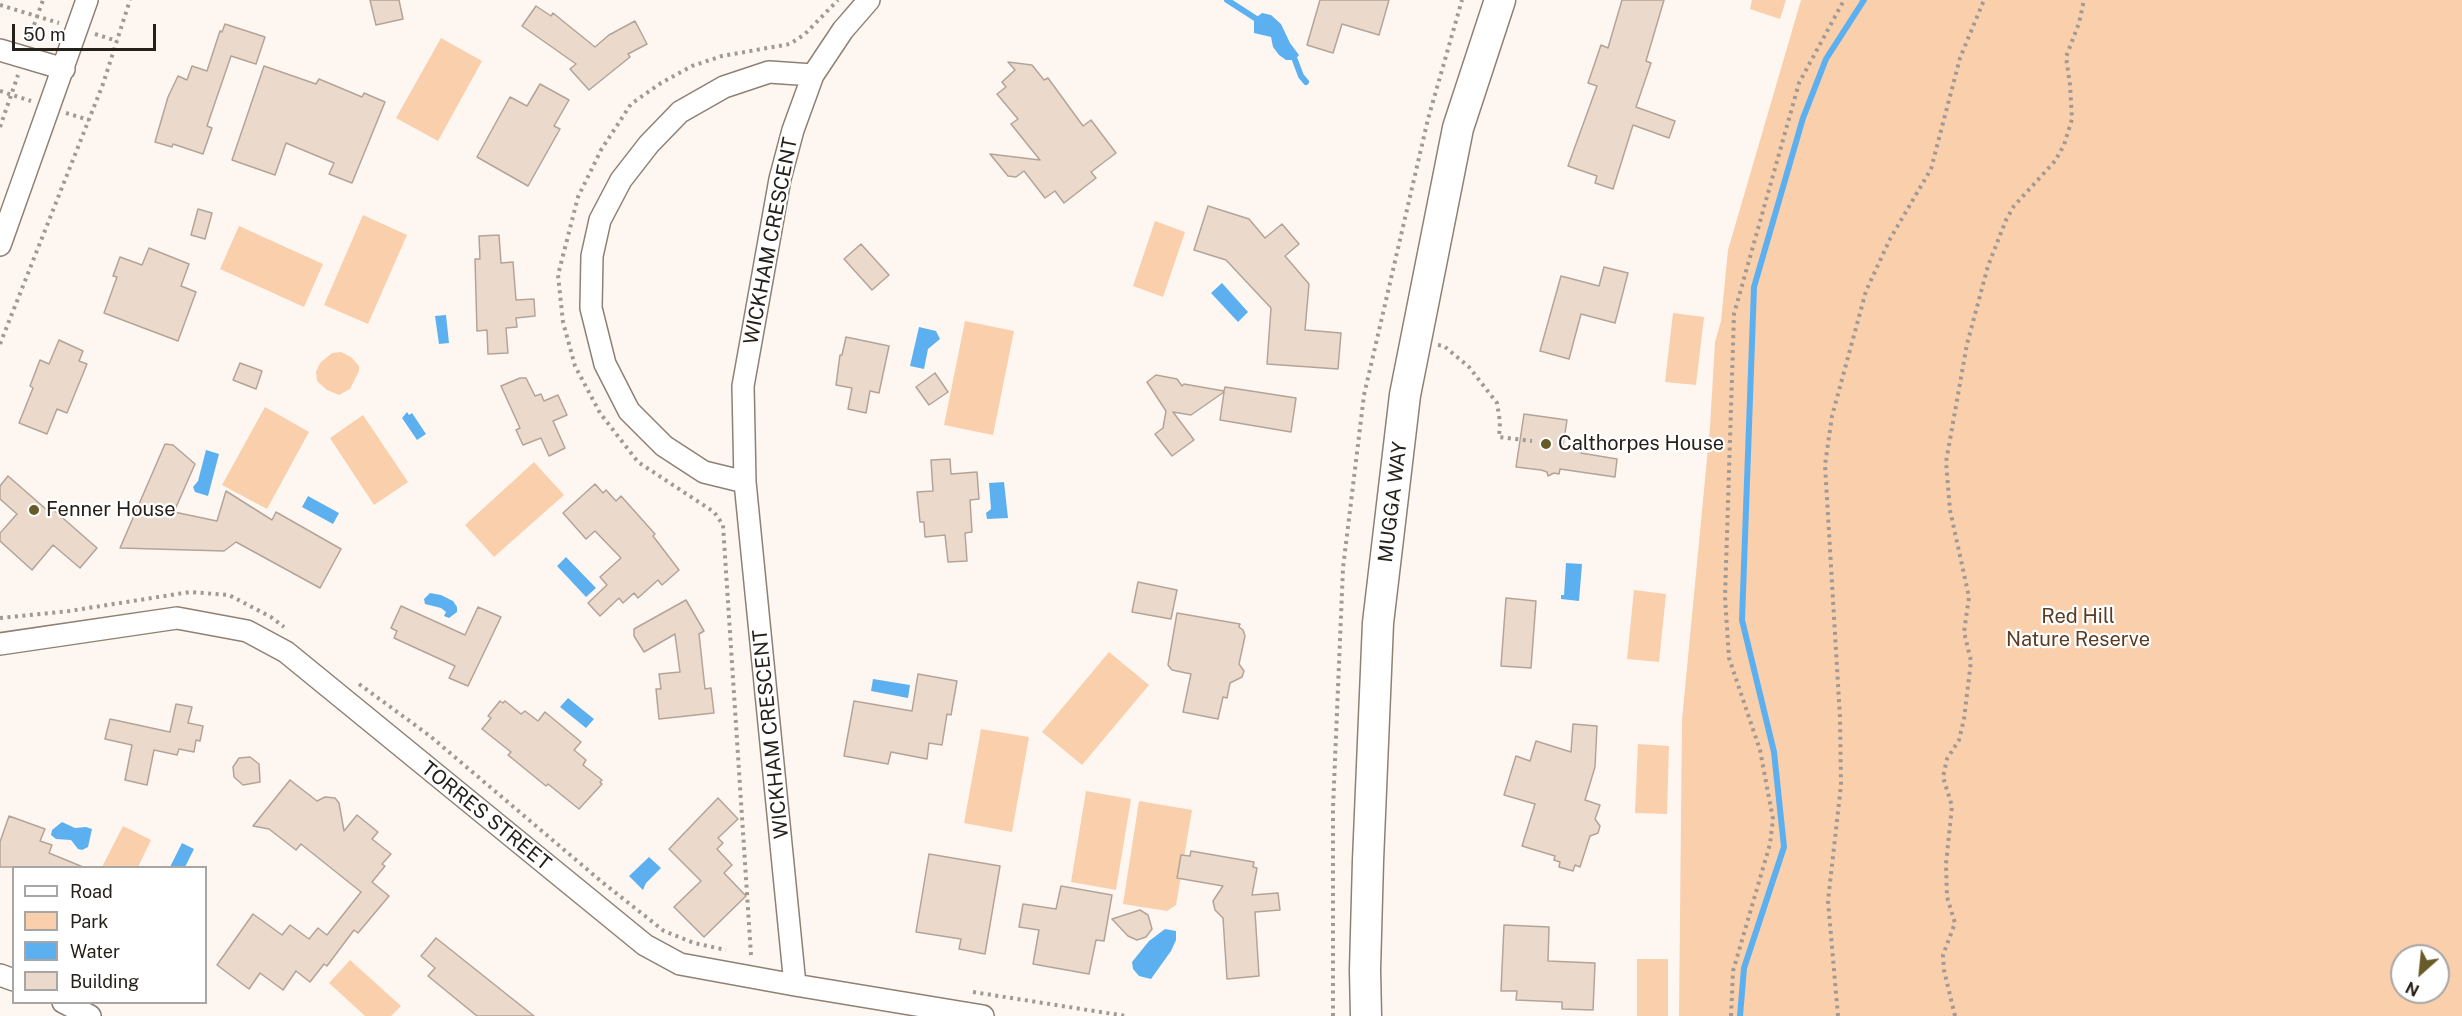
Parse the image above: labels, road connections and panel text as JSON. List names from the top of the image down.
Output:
{
  "streets": {
    "main road": ["MUGGA WAY"],
    "street": ["WICKHAM CRESCENT", "TORRES STREET"]
  },
  "crossings": [
    ["WICKHAM CRESCENT", "TORRES STREET"]
  ],
  "parks": ["Red Hill Nature Reserve"],
  "places": ["Calthorpes House", "Fenner House"],
  "legend": [
    "Road",
    "Park",
    "Water",
    "Building"
  ],
  "scale_bar": "50 m",
  "north": "bottom left"
}
